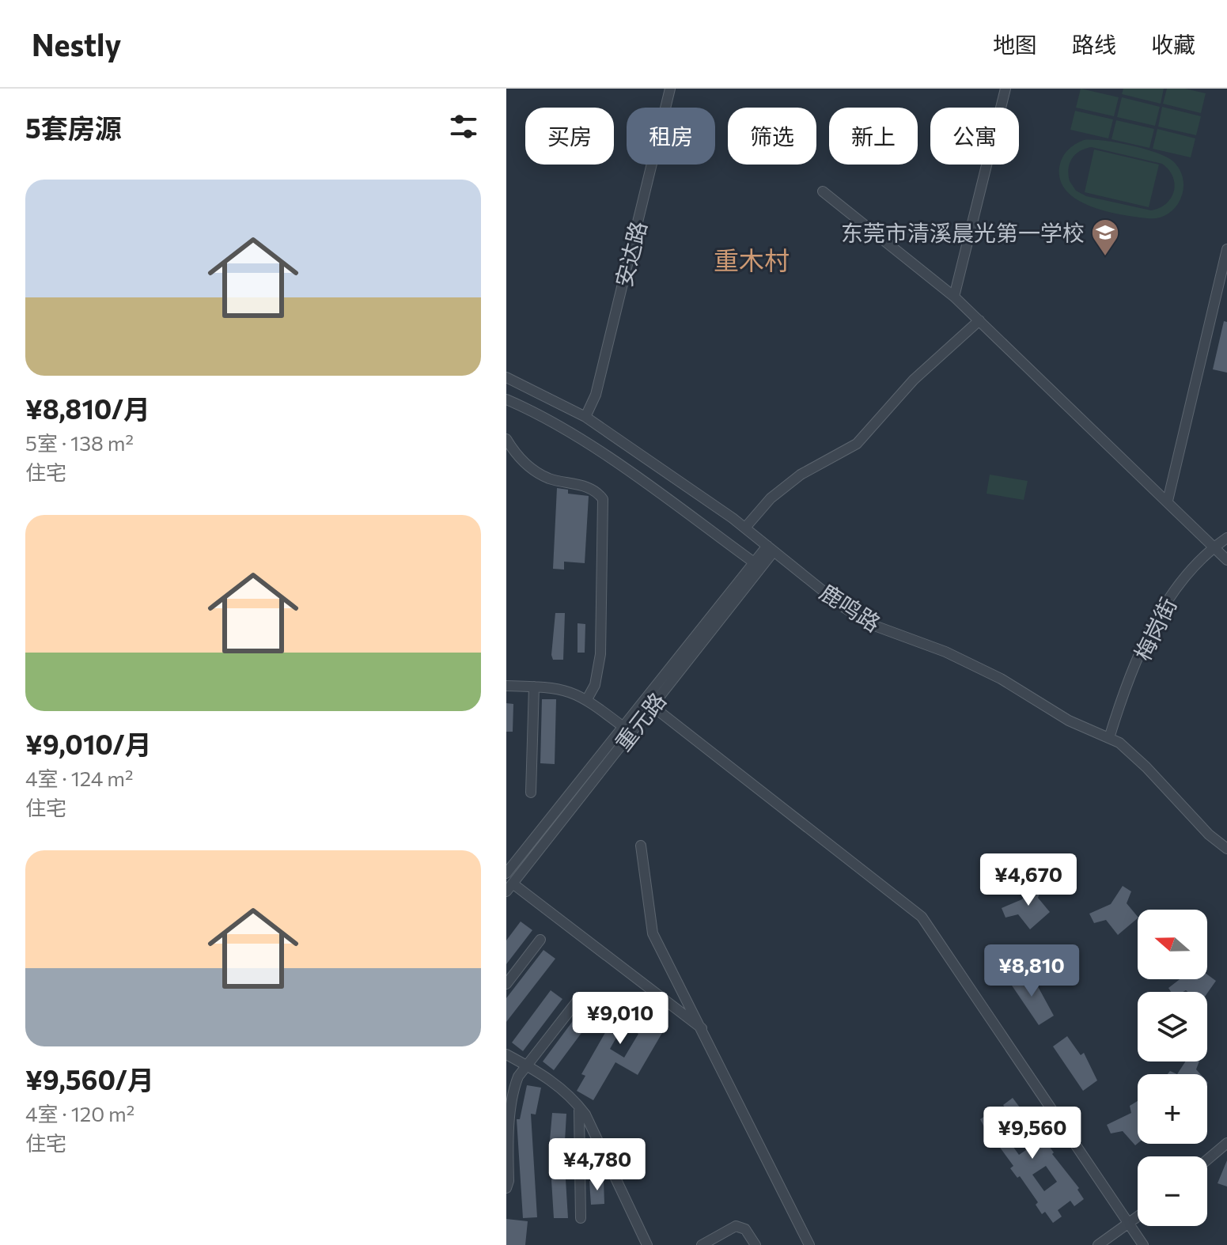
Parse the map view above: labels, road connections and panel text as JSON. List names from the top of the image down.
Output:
{
  "streets": {
    "street": [
      "安达路",
      "鹿鸣路",
      "梅岗街",
      "重元路"
    ]
  },
  "crossings": [
    ["安达路", "鹿鸣路"],
    ["鹿鸣路", "梅岗街"],
    ["鹿鸣路", "重元路"]
  ],
  "districts": ["重木村"],
  "places": {
    "school or university": ["东莞市清溪晨光第一学校"]
  },
  "north": "left",
  "page": {
    "header": "Nestly",
    "nav": ["地图", "路线", "收藏"],
    "heading": "5套房源",
    "chip": [
      "买房",
      "租房",
      "筛选",
      "新上",
      "公寓"
    ],
    "list": [
      {
        "name": "¥8,810/月",
        "note": "5室 · 138 m² · 住宅"
      },
      {
        "name": "¥9,010/月",
        "note": "4室 · 124 m² · 住宅"
      },
      {
        "name": "¥9,560/月",
        "note": "4室 · 120 m² · 住宅"
      }
    ],
    "price": [
      "¥4,670",
      "¥8,810",
      "¥9,010",
      "¥9,560",
      "¥4,780"
    ],
    "map_buttons": ["+", "−"]
  }
}
